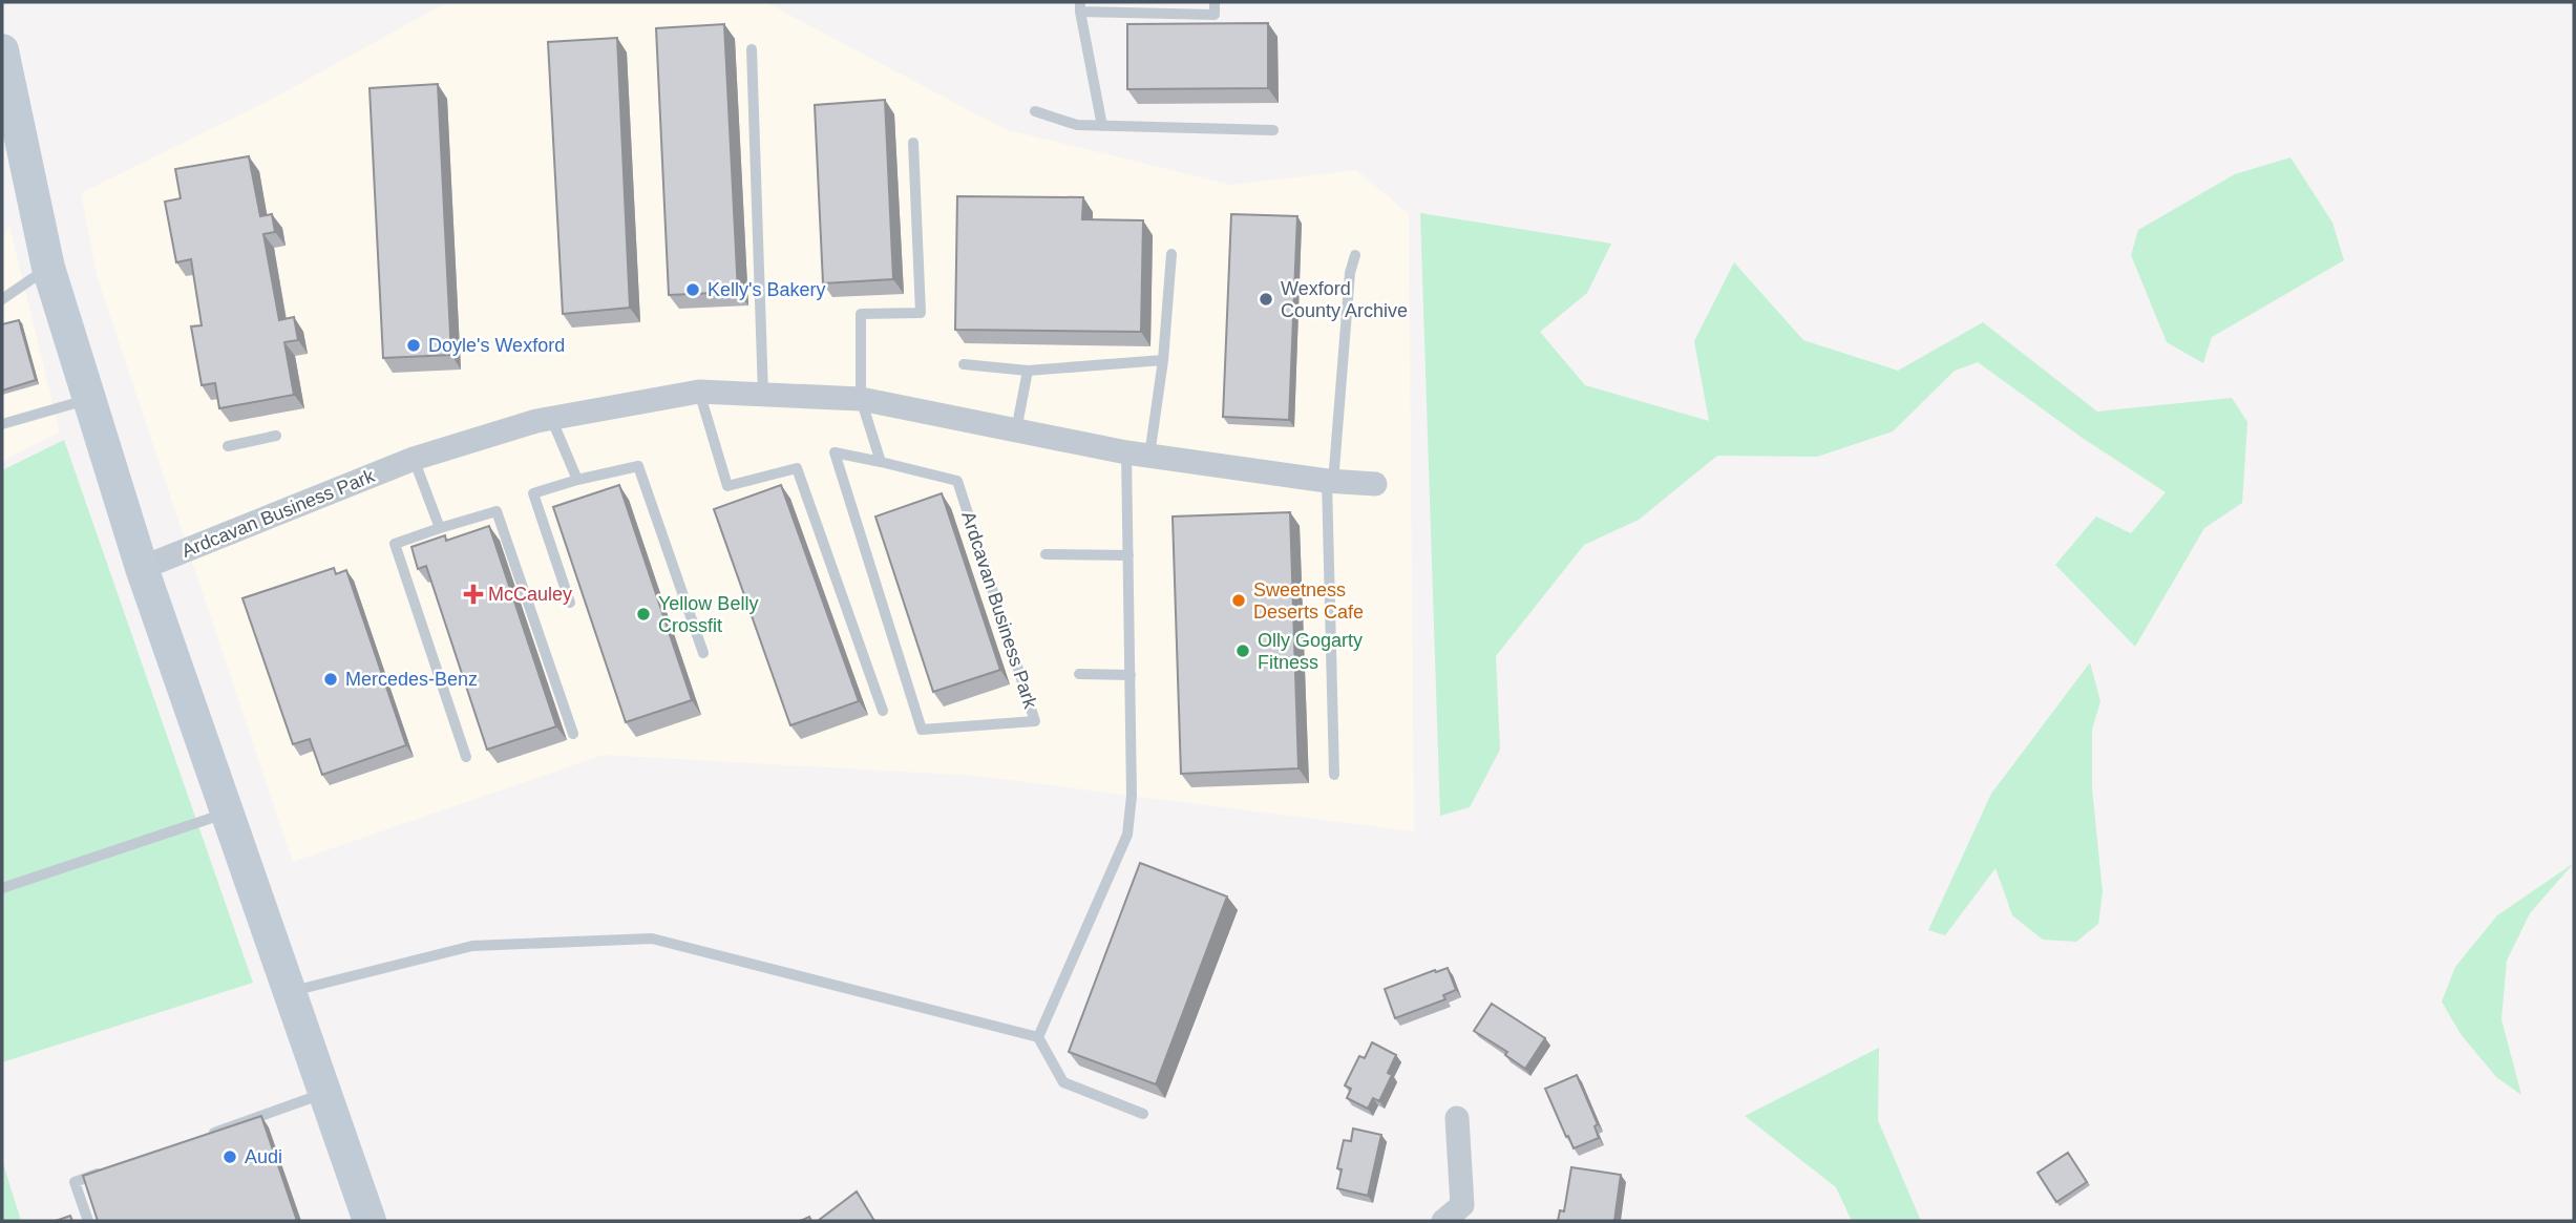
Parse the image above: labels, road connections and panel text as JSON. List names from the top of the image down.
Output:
{
  "streets": {
    "street": ["Ardcavan Business Park"]
  },
  "places": {
    "other": [
      "Kelly's Bakery",
      "Wexford County Archive",
      "Doyle's Wexford",
      "Sweetness Deserts Cafe",
      "Yellow Belly Crossfit",
      "Olly Gogarty Fitness",
      "Mercedes-Benz",
      "Audi"
    ],
    "health": ["McCauley"]
  }
}
